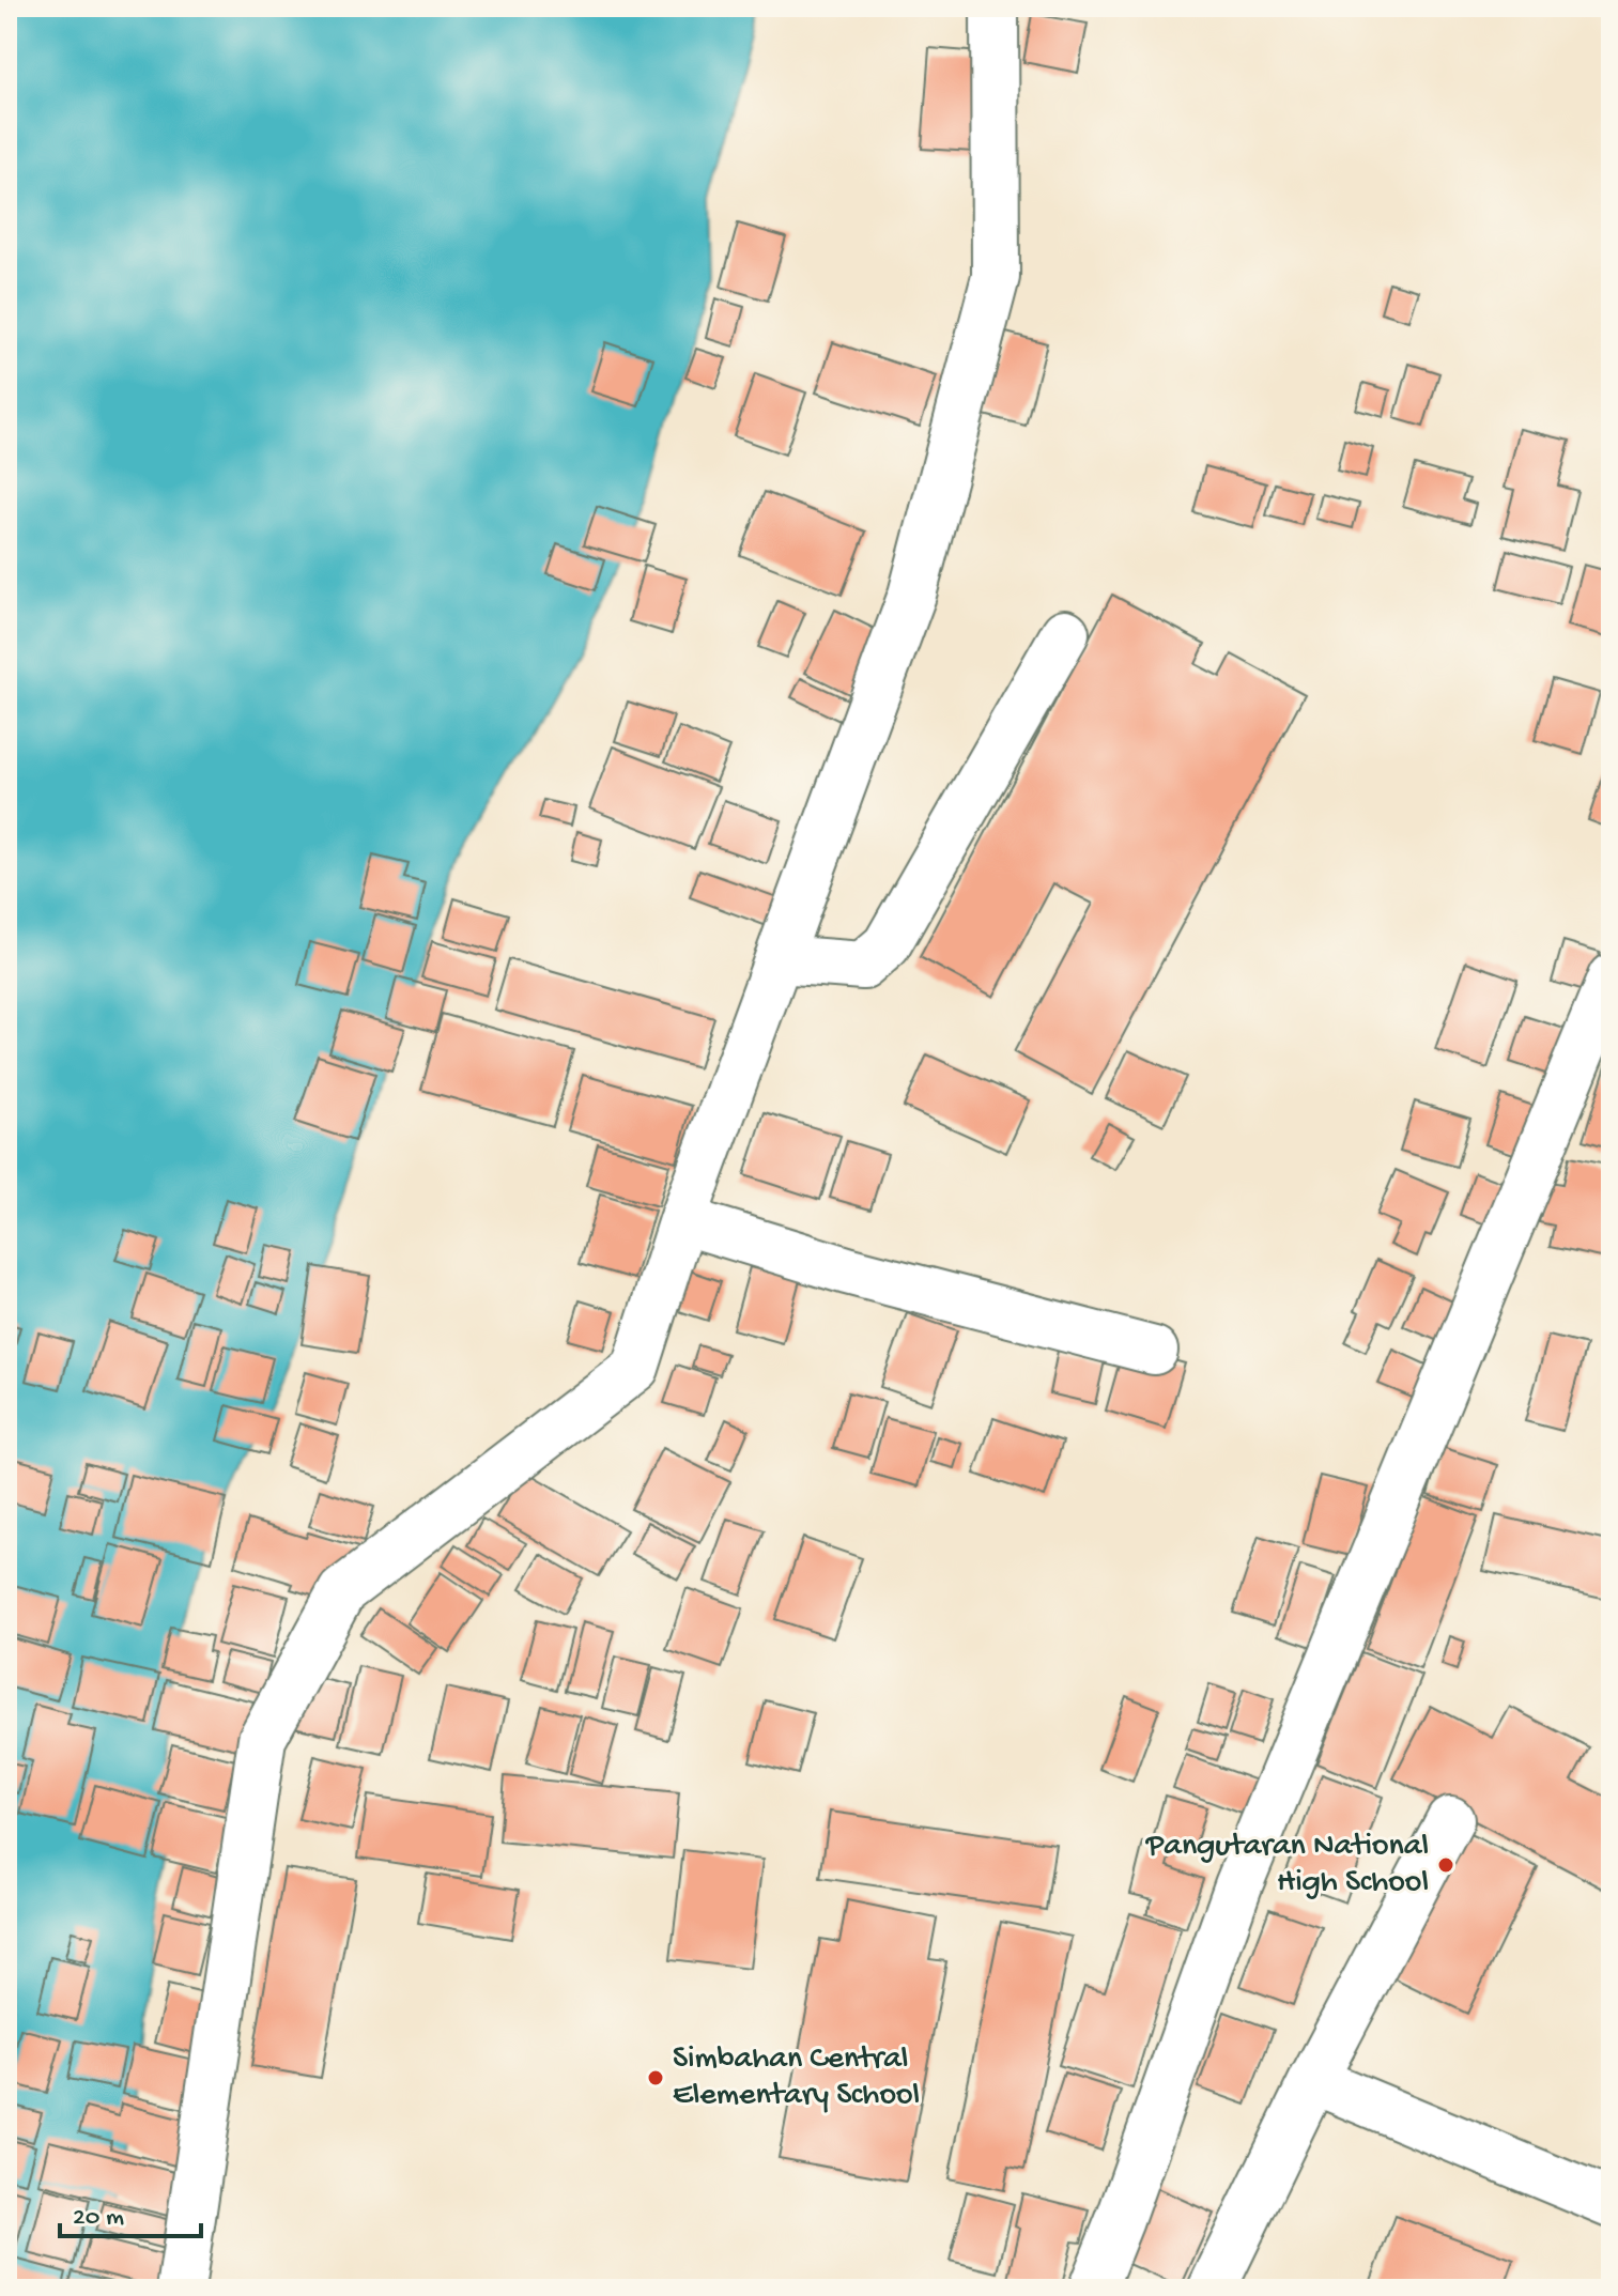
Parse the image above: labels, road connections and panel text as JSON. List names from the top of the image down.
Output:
{
  "places": ["Pangutaran National High School", "Simbahan Central Elementary School"],
  "scale_bar": "20 m"
}
